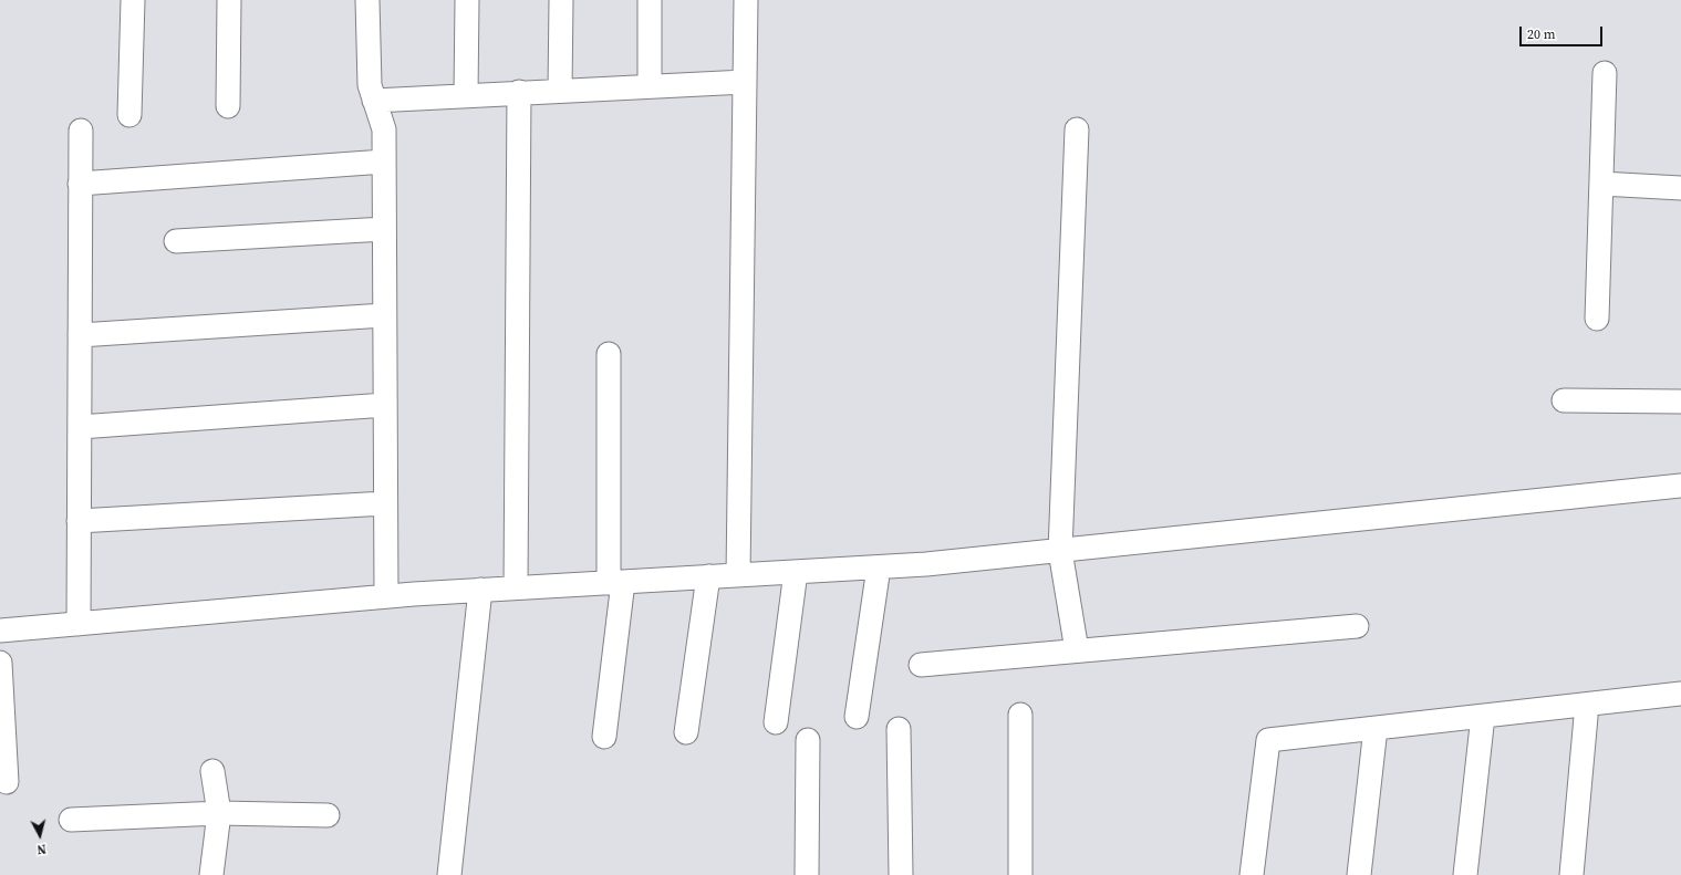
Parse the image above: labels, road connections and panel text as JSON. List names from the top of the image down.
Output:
{
  "scale_bar": "20 m",
  "north": "bottom"
}
